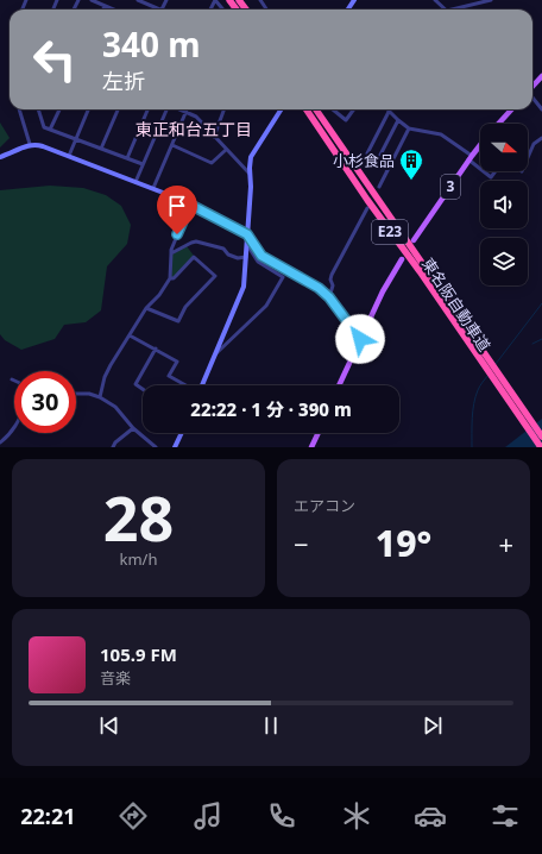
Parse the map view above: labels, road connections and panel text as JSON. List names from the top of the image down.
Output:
{
  "streets": {
    "highway": ["E23", "東名阪自動車道"],
    "main road": ["3"]
  },
  "districts": ["東正和台五丁目"],
  "places": {
    "building": ["小杉食品"]
  },
  "north": "right",
  "page": {
    "turn": ["340 m", "左折"],
    "limit": "30",
    "trip": "22:22 · 1 分 · 390 m",
    "tile": [
      ["28", "km/h"],
      "エアコン"
    ],
    "heat": ["−", "19°", "+"],
    "song": ["105.9 FM", "音楽"],
    "tabs": "22:21"
  }
}
